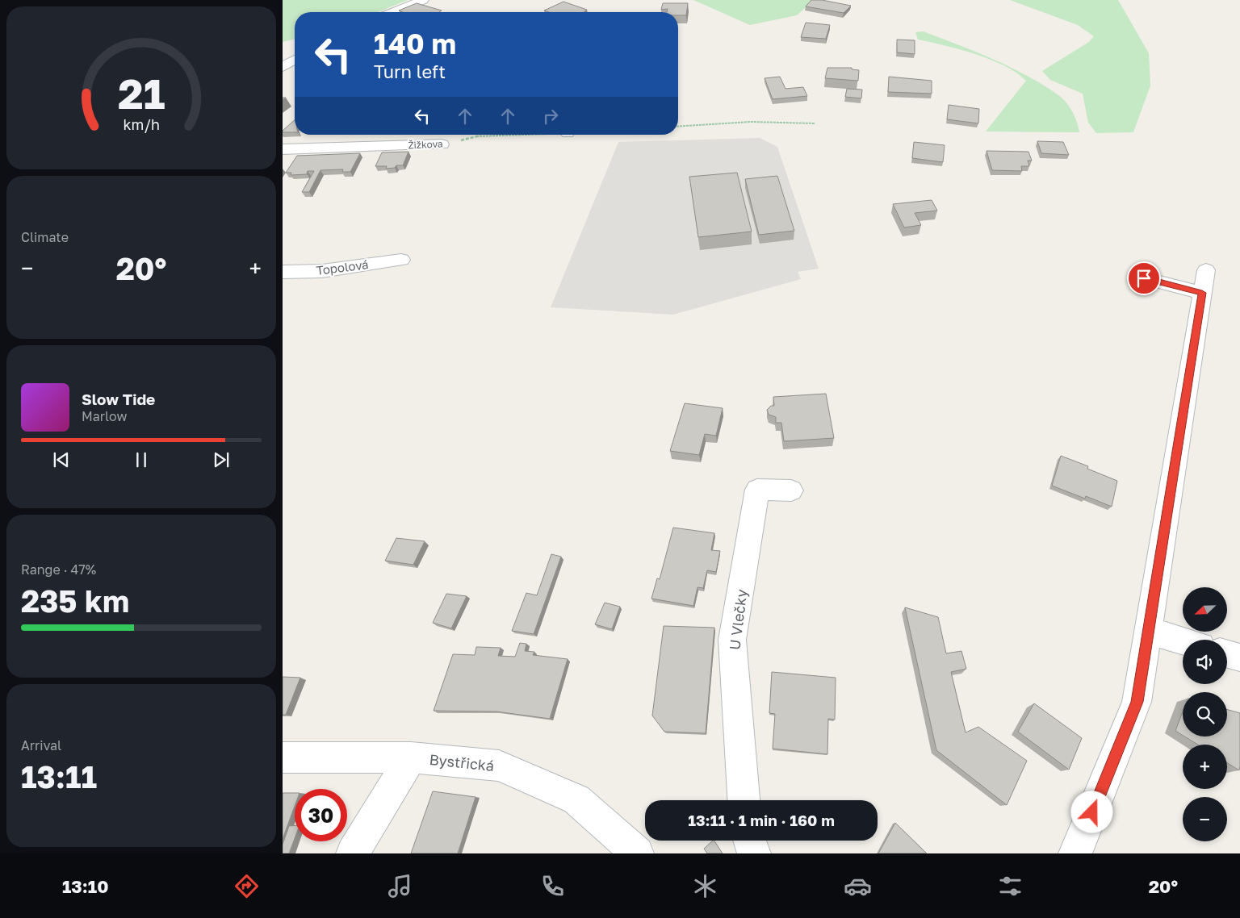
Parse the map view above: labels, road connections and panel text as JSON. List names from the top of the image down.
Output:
{
  "streets": {
    "street": [
      "Žižkova",
      "Topolová",
      "U Vlečky",
      "Bystřická"
    ]
  },
  "north": "bottom left",
  "page": {
    "turn": ["140 m", "Turn left"],
    "tile": [
      "Climate",
      ["Range · 47%", "235 km"],
      ["Arrival", "13:11"]
    ],
    "heat": ["−", "20°", "+"],
    "song": ["Slow Tide", "Marlow"],
    "map_buttons": ["+", "−"],
    "limit": "30",
    "trip": "13:11 · 1 min · 160 m",
    "tabs": ["13:10", "20°"],
    "gauge": ["21", "km/h"]
  }
}
